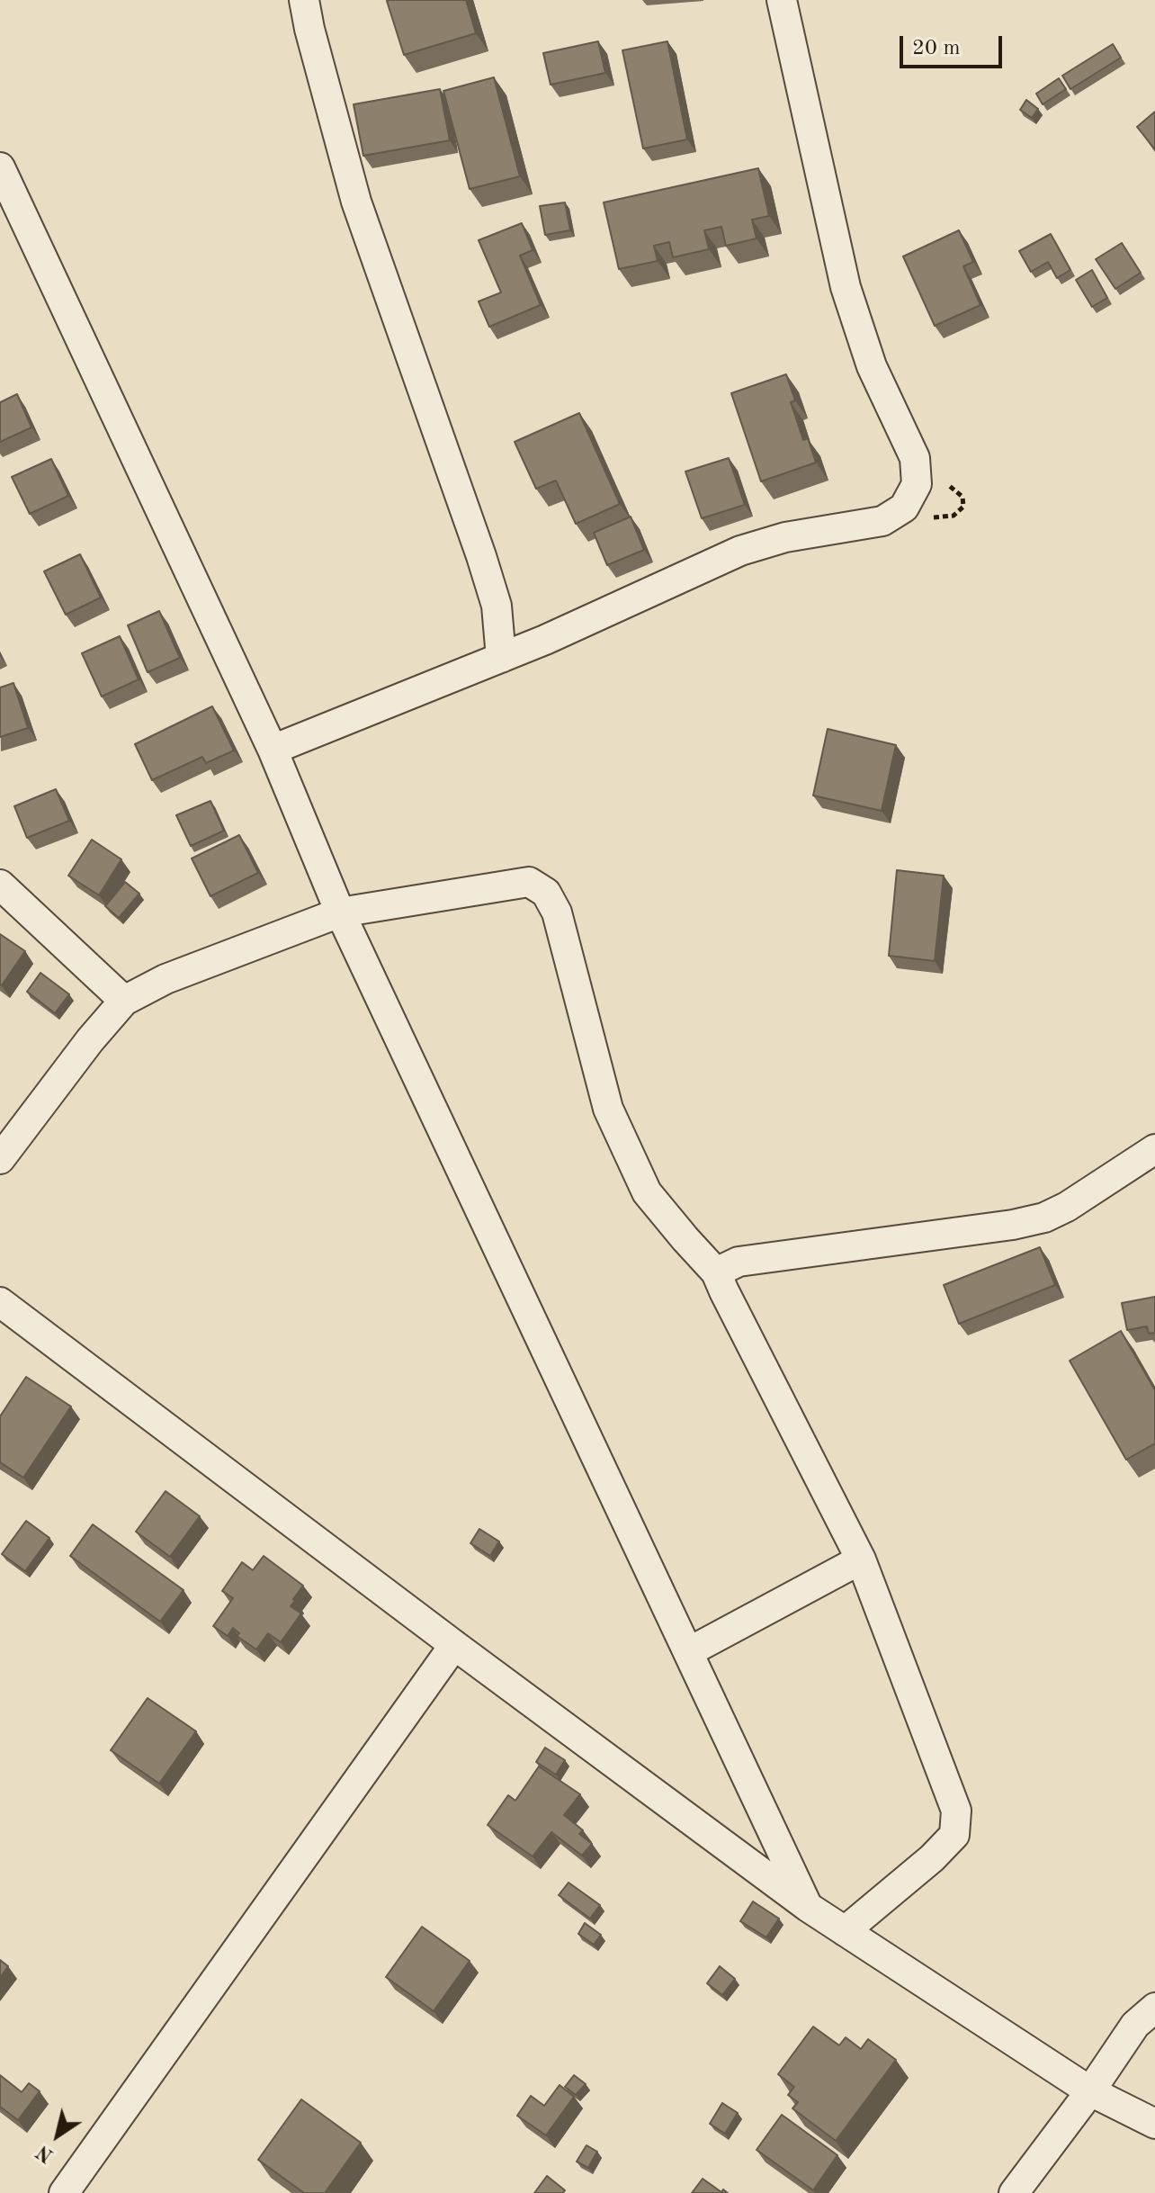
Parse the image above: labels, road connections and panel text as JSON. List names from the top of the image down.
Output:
{
  "scale_bar": "20 m",
  "north": "bottom left"
}
